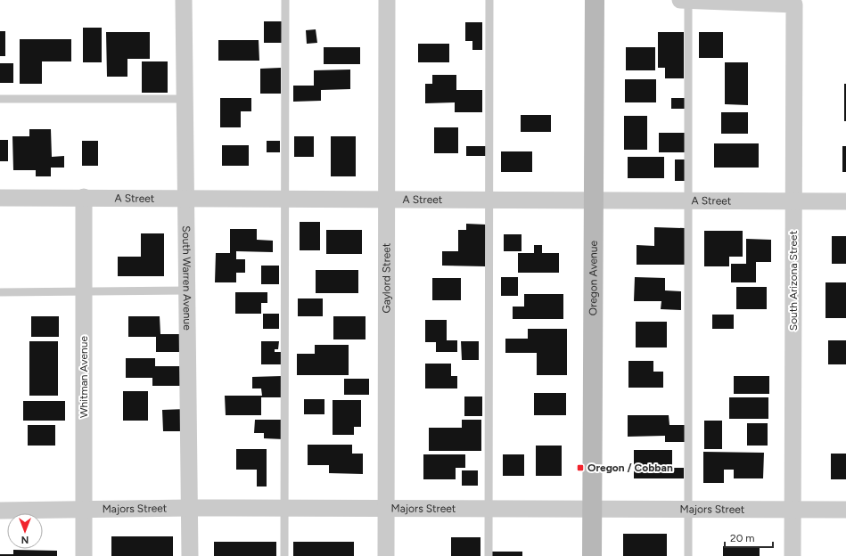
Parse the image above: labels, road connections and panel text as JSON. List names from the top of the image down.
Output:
{
  "streets": {
    "street": [
      "A Street",
      "South Warren Avenue",
      "Gaylord Street",
      "Oregon Avenue",
      "South Arizona Street",
      "Whitman Avenue",
      "Majors Street"
    ]
  },
  "crossings": [
    ["A Street", "South Warren Avenue"],
    ["A Street", "Gaylord Street"],
    ["A Street", "Oregon Avenue"],
    ["A Street", "South Arizona Street"],
    ["A Street", "Whitman Avenue"],
    ["South Warren Avenue", "Majors Street"],
    ["Gaylord Street", "Majors Street"],
    ["Oregon Avenue", "Majors Street"],
    ["South Arizona Street", "Majors Street"],
    ["Whitman Avenue", "Majors Street"]
  ],
  "places": {
    "transit": ["Oregon / Cobban"]
  },
  "scale_bar": "20 m",
  "north": "bottom"
}
